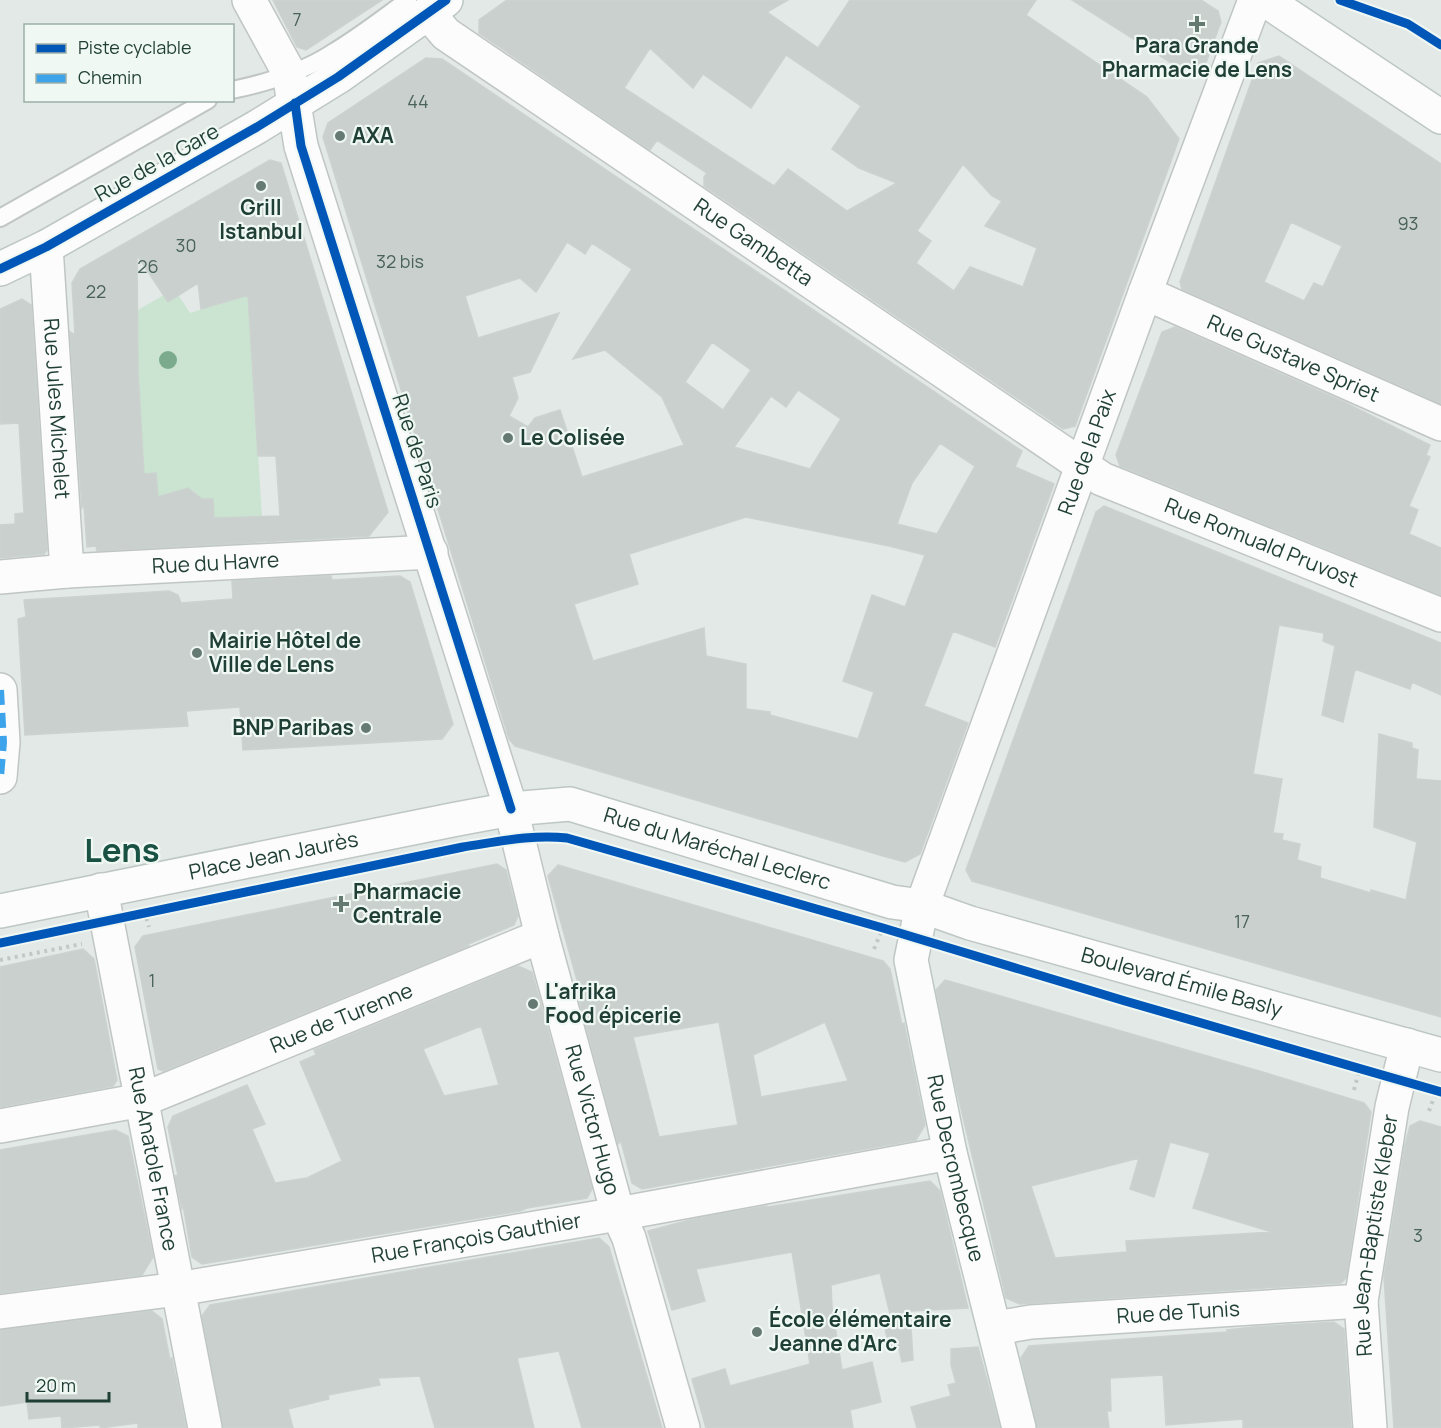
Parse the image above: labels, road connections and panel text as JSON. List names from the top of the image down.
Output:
{
  "streets": {
    "street": [
      "Rue de la Gare",
      "Rue Gambetta",
      "Rue Gustave Spriet",
      "Rue Jules Michelet",
      "Rue de Paris",
      "Rue de la Paix",
      "Rue Romuald Pruvost",
      "Rue du Havre",
      "Rue du Maréchal Leclerc",
      "Place Jean Jaurès",
      "Boulevard Émile Basly",
      "Rue de Turenne",
      "Rue Victor Hugo",
      "Rue Anatole France",
      "Rue Decrombecque",
      "Rue Jean-Baptiste Kleber",
      "Rue François Gauthier",
      "Rue de Tunis"
    ]
  },
  "crossings": [
    ["Rue de la Gare", "Rue Gambetta"],
    ["Rue de la Gare", "Rue Jules Michelet"],
    ["Rue de la Gare", "Rue de Paris"],
    ["Rue Gambetta", "Rue de la Paix"],
    ["Rue Gambetta", "Rue Romuald Pruvost"],
    ["Rue Gustave Spriet", "Rue de la Paix"],
    ["Rue Jules Michelet", "Rue du Havre"],
    ["Rue de Paris", "Rue du Havre"],
    ["Rue de Paris", "Rue du Maréchal Leclerc"],
    ["Rue de Paris", "Place Jean Jaurès"],
    ["Rue de Paris", "Rue Victor Hugo"],
    ["Rue de la Paix", "Rue Romuald Pruvost"],
    ["Rue de la Paix", "Rue du Maréchal Leclerc"],
    ["Rue de la Paix", "Boulevard Émile Basly"],
    ["Rue de la Paix", "Rue Decrombecque"],
    ["Rue du Maréchal Leclerc", "Place Jean Jaurès"],
    ["Rue du Maréchal Leclerc", "Boulevard Émile Basly"],
    ["Rue du Maréchal Leclerc", "Rue Victor Hugo"],
    ["Rue du Maréchal Leclerc", "Rue Decrombecque"],
    ["Place Jean Jaurès", "Rue Victor Hugo"],
    ["Place Jean Jaurès", "Rue Anatole France"],
    ["Boulevard Émile Basly", "Rue Decrombecque"],
    ["Boulevard Émile Basly", "Rue Jean-Baptiste Kleber"],
    ["Rue de Turenne", "Rue Victor Hugo"],
    ["Rue de Turenne", "Rue Anatole France"],
    ["Rue Victor Hugo", "Rue François Gauthier"],
    ["Rue Anatole France", "Rue François Gauthier"],
    ["Rue Decrombecque", "Rue François Gauthier"],
    ["Rue Decrombecque", "Rue de Tunis"],
    ["Rue Jean-Baptiste Kleber", "Rue de Tunis"]
  ],
  "districts": ["Lens"],
  "places": {
    "health": ["Para Grande Pharmacie de Lens", "Pharmacie Centrale"],
    "other": [
      "AXA",
      "Grill Istanbul",
      "Le Colisée",
      "Mairie Hôtel de Ville de Lens",
      "BNP Paribas",
      "L'afrika Food épicerie",
      "École élémentaire Jeanne d'Arc"
    ]
  },
  "house_numbers": [
    "7",
    "44",
    "93",
    "30",
    "32 bis",
    "26",
    "22",
    "17",
    "1",
    "3"
  ],
  "legend": ["Piste cyclable", "Chemin"],
  "scale_bar": "20 m"
}
